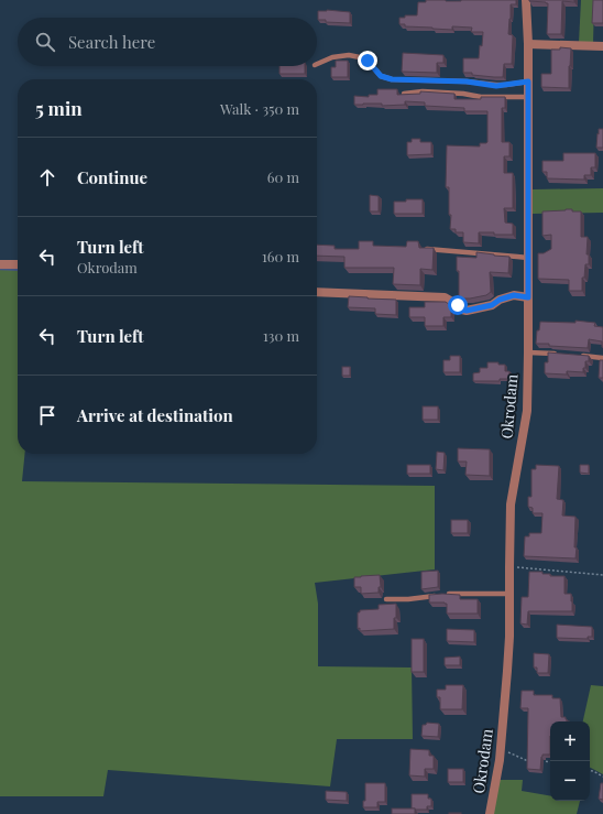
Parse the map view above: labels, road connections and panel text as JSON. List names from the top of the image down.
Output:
{
  "streets": {
    "street": ["Okrodam"]
  },
  "page": {
    "search": "Search here",
    "heading": ["5 min", "Walk · 350 m"],
    "list": [
      ["Continue", "60 m"],
      ["Turn left", "Okrodam", "160 m"],
      ["Turn left", "130 m"],
      "Arrive at destination"
    ],
    "map_buttons": ["+", "−"]
  }
}
